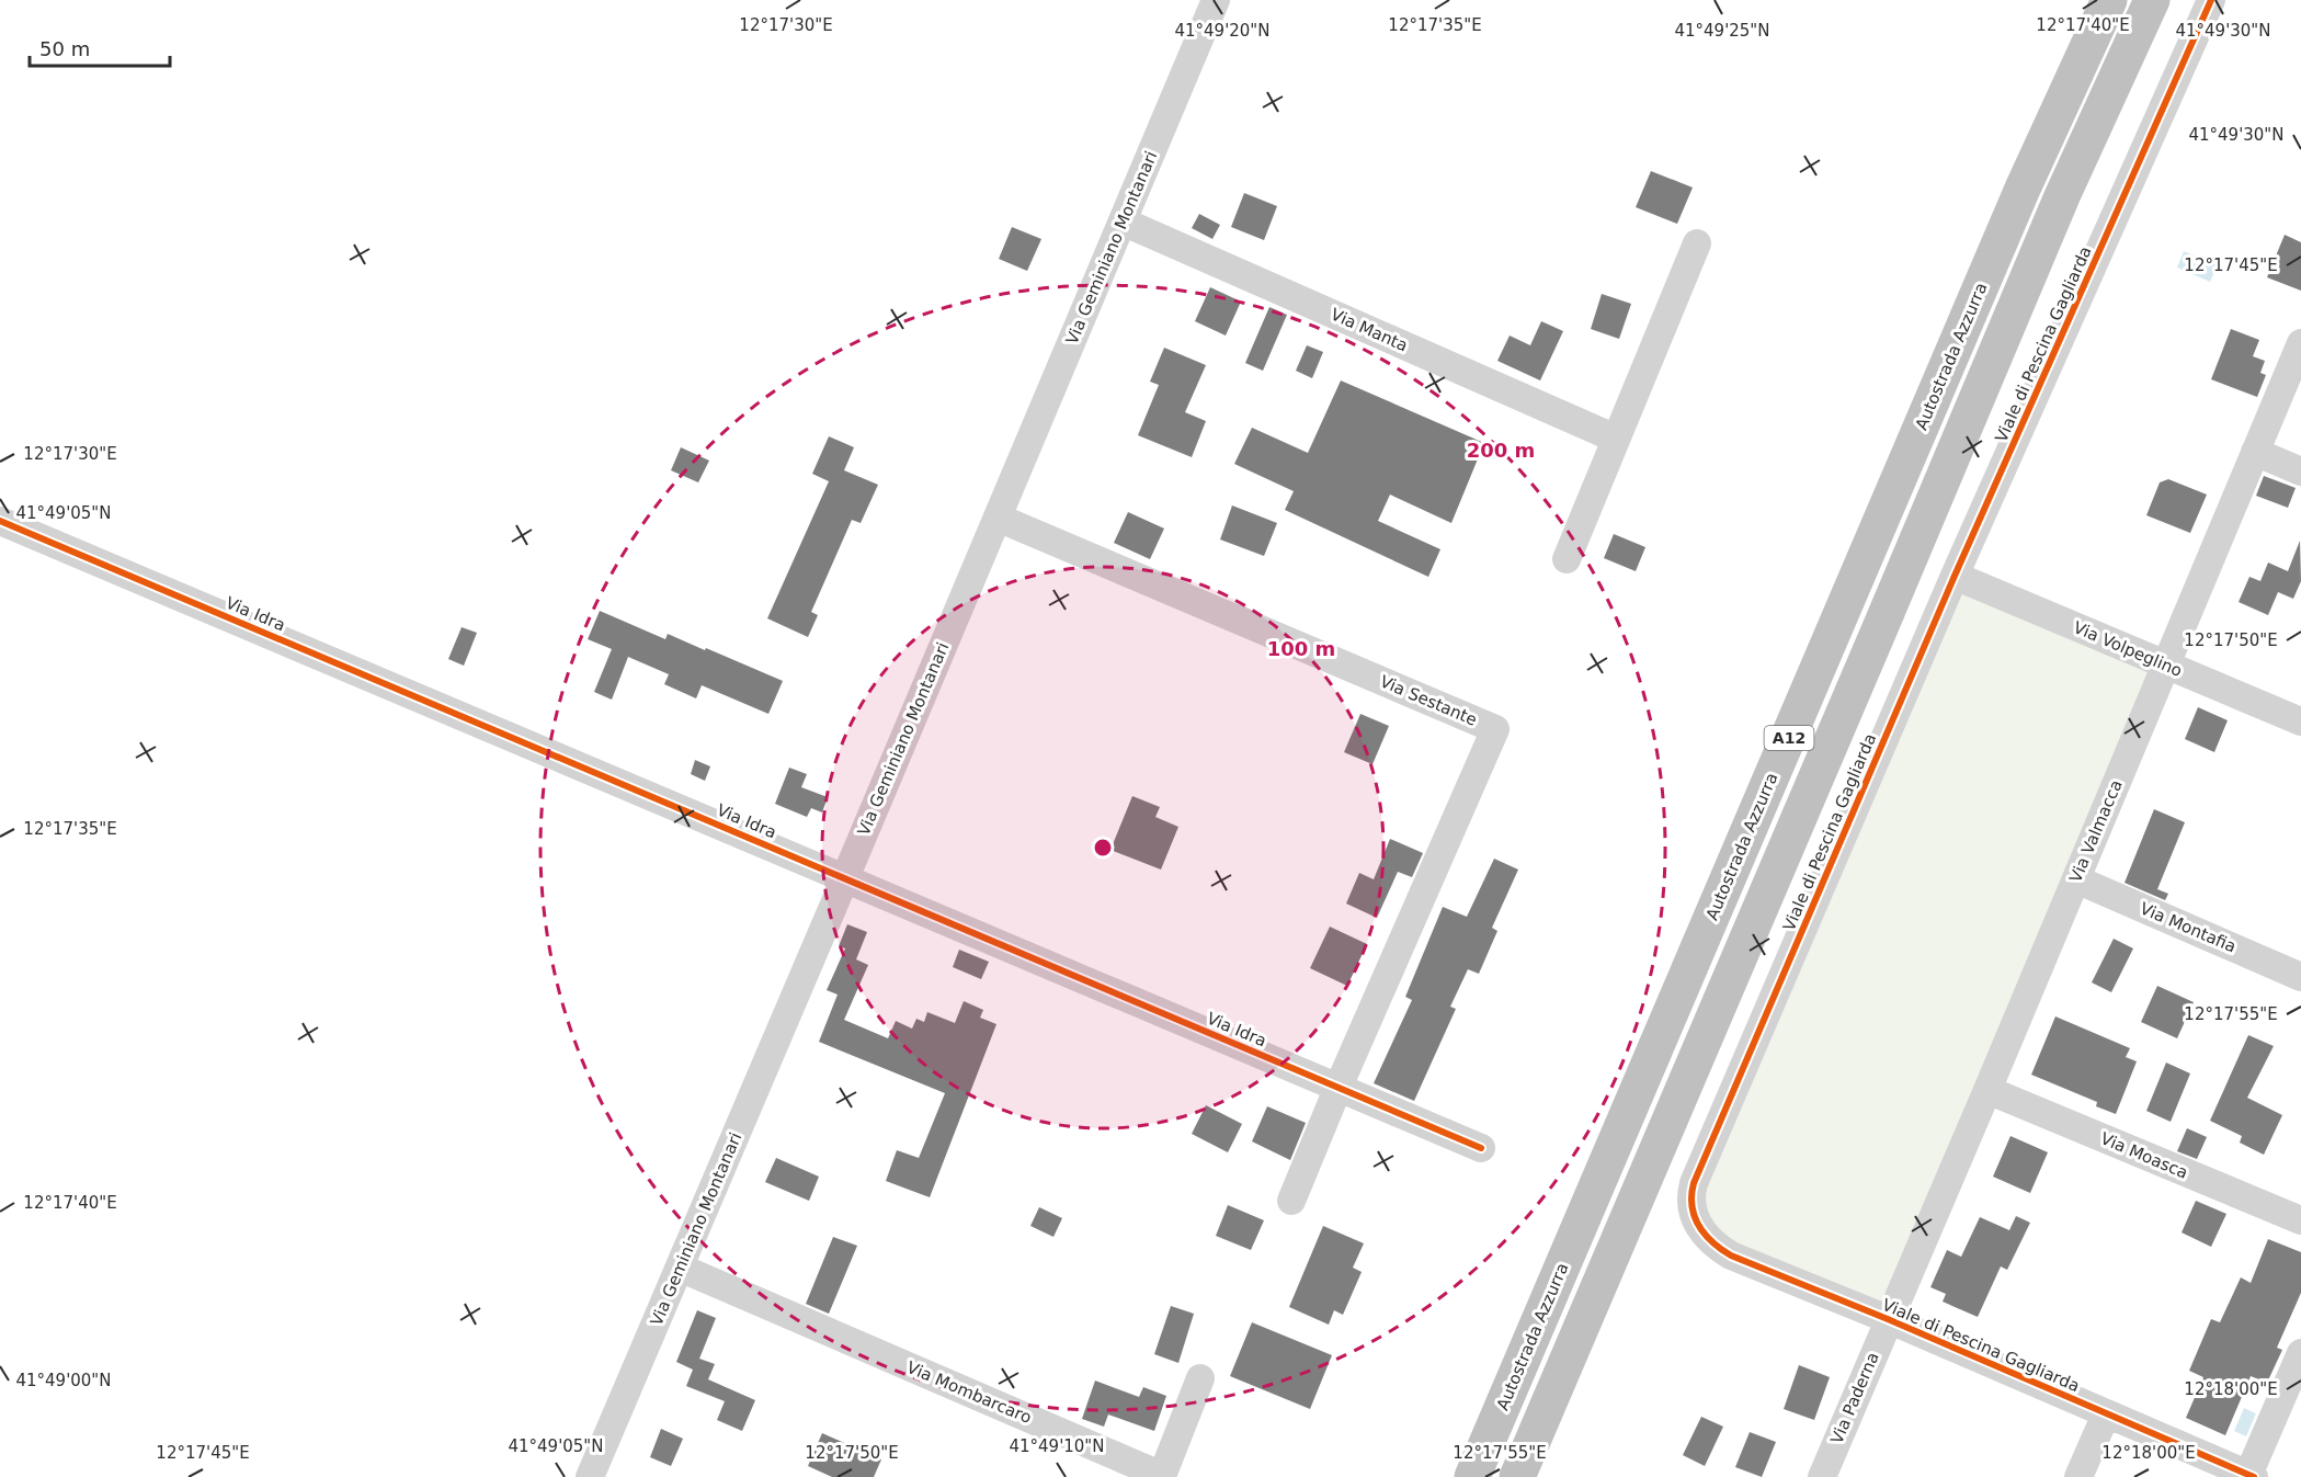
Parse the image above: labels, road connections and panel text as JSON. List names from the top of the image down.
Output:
{
  "streets": {
    "highway": ["Autostrada Azzurra", "A12"],
    "street": [
      "Via Geminiano Montanari",
      "Via Manta",
      "Viale di Pescina Gagliarda",
      "Via Idra",
      "Via Volpeglino",
      "Via Sestante",
      "Via Valmacca",
      "Via Montafia",
      "Via Moasca",
      "Via Mombarcaro",
      "Via Paderna"
    ]
  },
  "crossings": [
    ["Via Geminiano Montanari", "Via Manta"],
    ["Via Geminiano Montanari", "Via Idra"],
    ["Via Geminiano Montanari", "Via Sestante"],
    ["Via Geminiano Montanari", "Via Mombarcaro"],
    ["Viale di Pescina Gagliarda", "Via Volpeglino"],
    ["Viale di Pescina Gagliarda", "Via Valmacca"],
    ["Viale di Pescina Gagliarda", "Via Paderna"],
    ["Via Idra", "Via Sestante"],
    ["Via Volpeglino", "Via Valmacca"],
    ["Via Valmacca", "Via Montafia"],
    ["Via Valmacca", "Via Moasca"],
    ["Via Valmacca", "Via Paderna"]
  ],
  "scale_bar": "50 m",
  "coordinates": [
    "12°17'30\"E",
    "12°17'35\"E",
    "12°17'40\"E",
    "41°49'20\"N",
    "41°49'25\"N",
    "41°49'30\"N",
    "12°17'45\"E",
    "41°49'05\"N",
    "12°17'50\"E",
    "12°17'55\"E",
    "41°49'00\"N",
    "12°18'00\"E",
    "41°49'10\"N"
  ],
  "rings": ["200 m", "100 m"]
}
